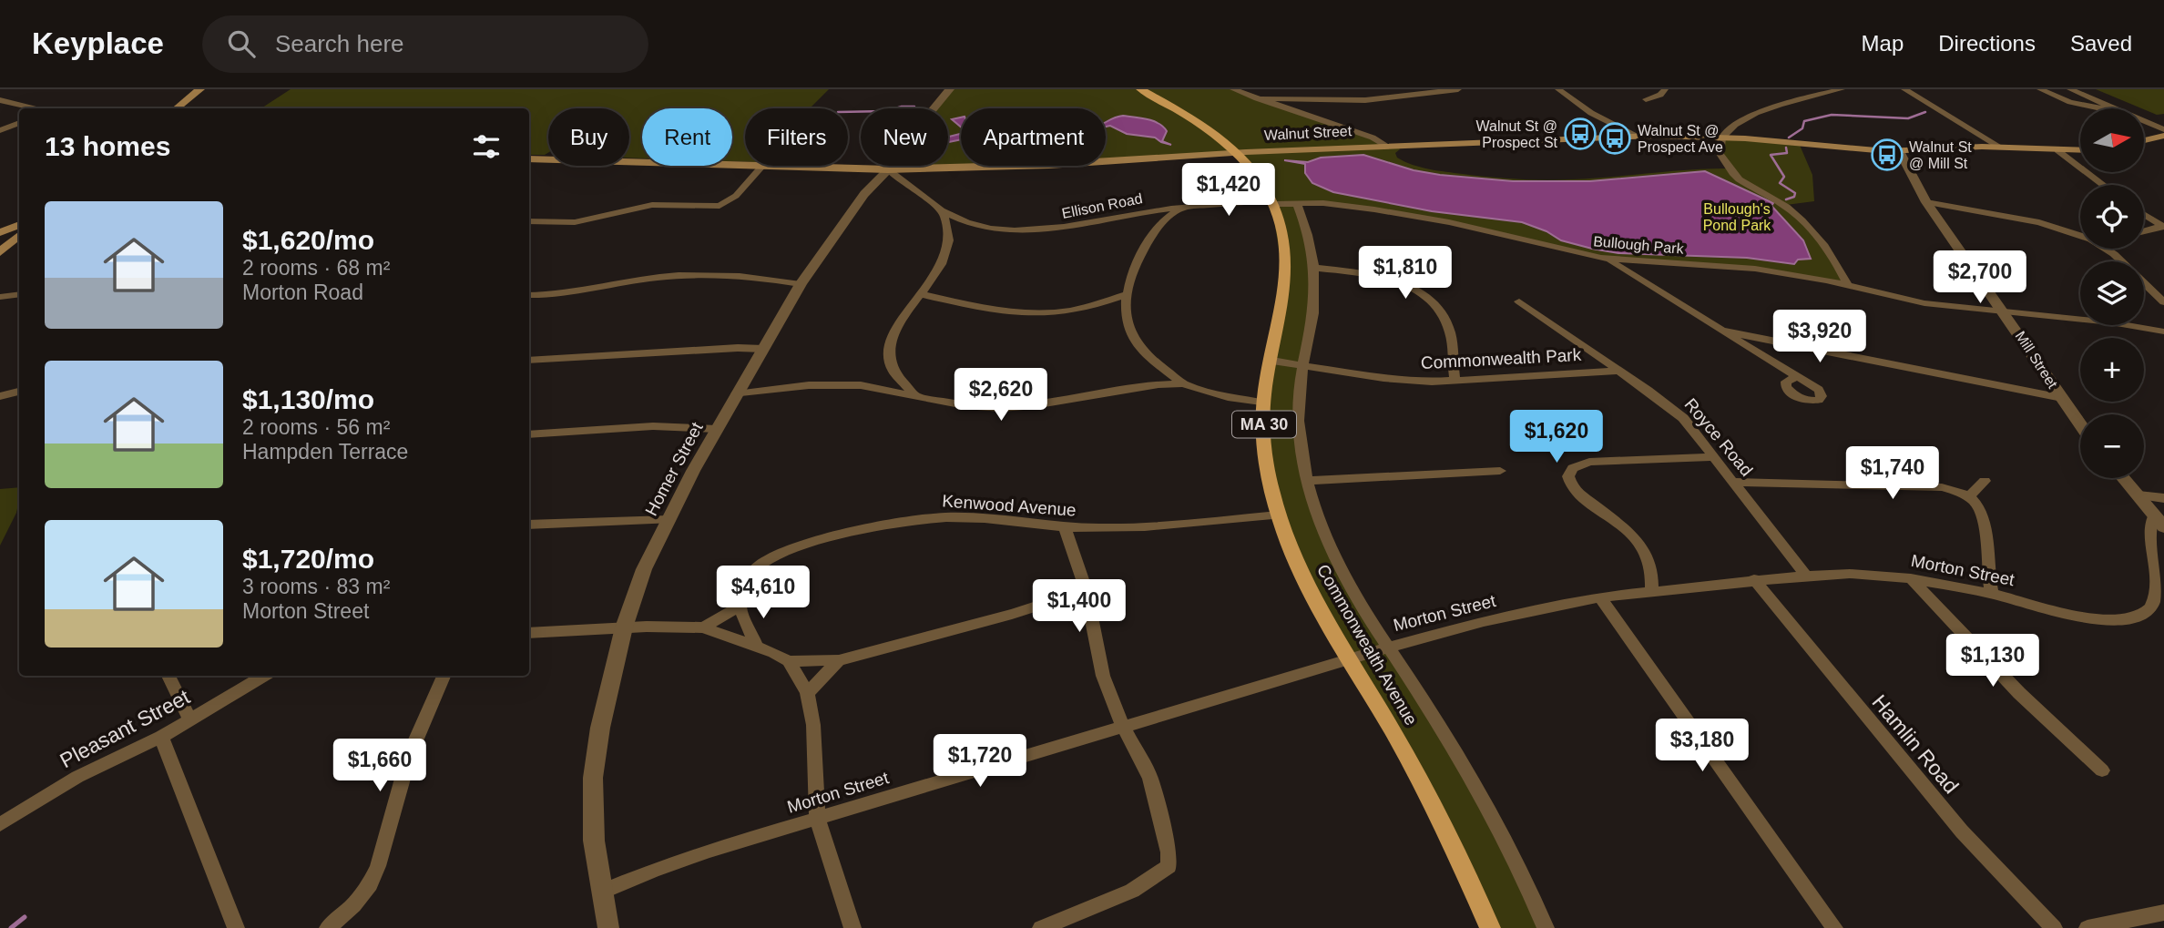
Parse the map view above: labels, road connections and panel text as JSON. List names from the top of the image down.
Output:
{
  "streets": {
    "main road": ["Walnut Street", "MA 30", "Commonwealth Avenue"],
    "street": [
      "Ellison Road",
      "Bullough Park",
      "Commonwealth Park",
      "Mill Street",
      "Royce Road",
      "Homer Street",
      "Kenwood Avenue",
      "Morton Street",
      "Pleasant Street",
      "Hamlin Road"
    ]
  },
  "crossings": [
    ["Walnut Street", "Ellison Road"],
    ["Walnut Street", "Mill Street"],
    ["Walnut Street", "Homer Street"],
    ["Walnut Street", "Commonwealth Avenue"],
    ["Ellison Road", "Bullough Park"],
    ["Ellison Road", "Commonwealth Park"],
    ["Ellison Road", "Homer Street"],
    ["Ellison Road", "Commonwealth Avenue"],
    ["Bullough Park", "Commonwealth Park"],
    ["Bullough Park", "Mill Street"],
    ["Bullough Park", "Commonwealth Avenue"],
    ["Commonwealth Park", "Royce Road"],
    ["Commonwealth Park", "Commonwealth Avenue"],
    ["Royce Road", "Morton Street"],
    ["Homer Street", "Morton Street"],
    ["Kenwood Avenue", "Commonwealth Avenue"],
    ["Morton Street", "Commonwealth Avenue"],
    ["Morton Street", "Hamlin Road"]
  ],
  "parks": ["Bullough's Pond Park"],
  "places": {
    "bus stop": ["Walnut St @ Prospect St", "Walnut St @ Prospect Ave", "Walnut St @ Mill St"]
  },
  "north": "right",
  "page": {
    "header": "Keyplace",
    "search": "Search here",
    "nav": ["Map", "Directions", "Saved"],
    "map_buttons": ["+", "−"],
    "chip": [
      "Buy",
      "Rent",
      "Filters",
      "New",
      "Apartment"
    ],
    "heading": "13 homes",
    "price": [
      "$1,420",
      "$1,810",
      "$2,700",
      "$3,920",
      "$2,620",
      "$1,620",
      "$1,740",
      "$4,610",
      "$1,400",
      "$1,130",
      "$3,180",
      "$1,720",
      "$1,660"
    ],
    "list": [
      {
        "name": "$1,620/mo",
        "note": "2 rooms · 68 m² · Morton Road"
      },
      {
        "name": "$1,130/mo",
        "note": "2 rooms · 56 m² · Hampden Terrace"
      },
      {
        "name": "$1,720/mo",
        "note": "3 rooms · 83 m² · Morton Street"
      }
    ]
  }
}
